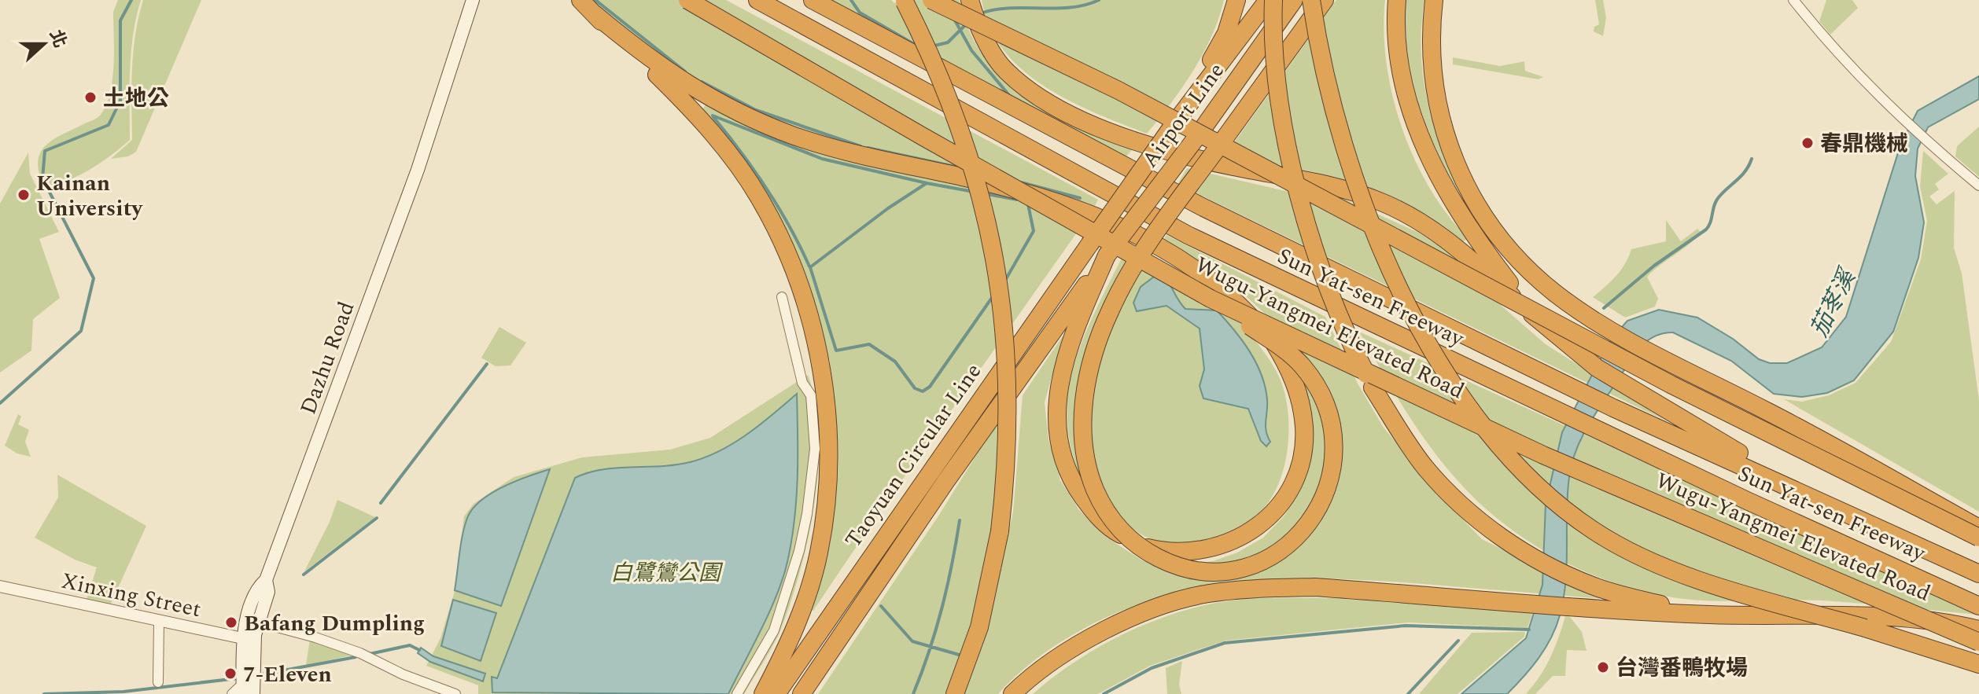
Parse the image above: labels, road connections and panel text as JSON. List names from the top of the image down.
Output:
{
  "streets": {
    "highway": [
      "Airport Line",
      "Sun Yat-sen Freeway",
      "Wugu-Yangmei Elevated Road",
      "Taoyuan Circular Line"
    ],
    "main road": ["Dazhu Road"],
    "street": ["Xinxing Street"]
  },
  "crossings": [
    ["Airport Line", "Taoyuan Circular Line"],
    ["Dazhu Road", "Xinxing Street"]
  ],
  "water": ["茄苳溪"],
  "parks": ["白鷺鸞公園"],
  "places": [
    "土地公",
    "春鼎機械",
    "Kainan University",
    "Bafang Dumpling",
    "台灣番鴨牧場",
    "7-Eleven"
  ],
  "north": "right"
}
